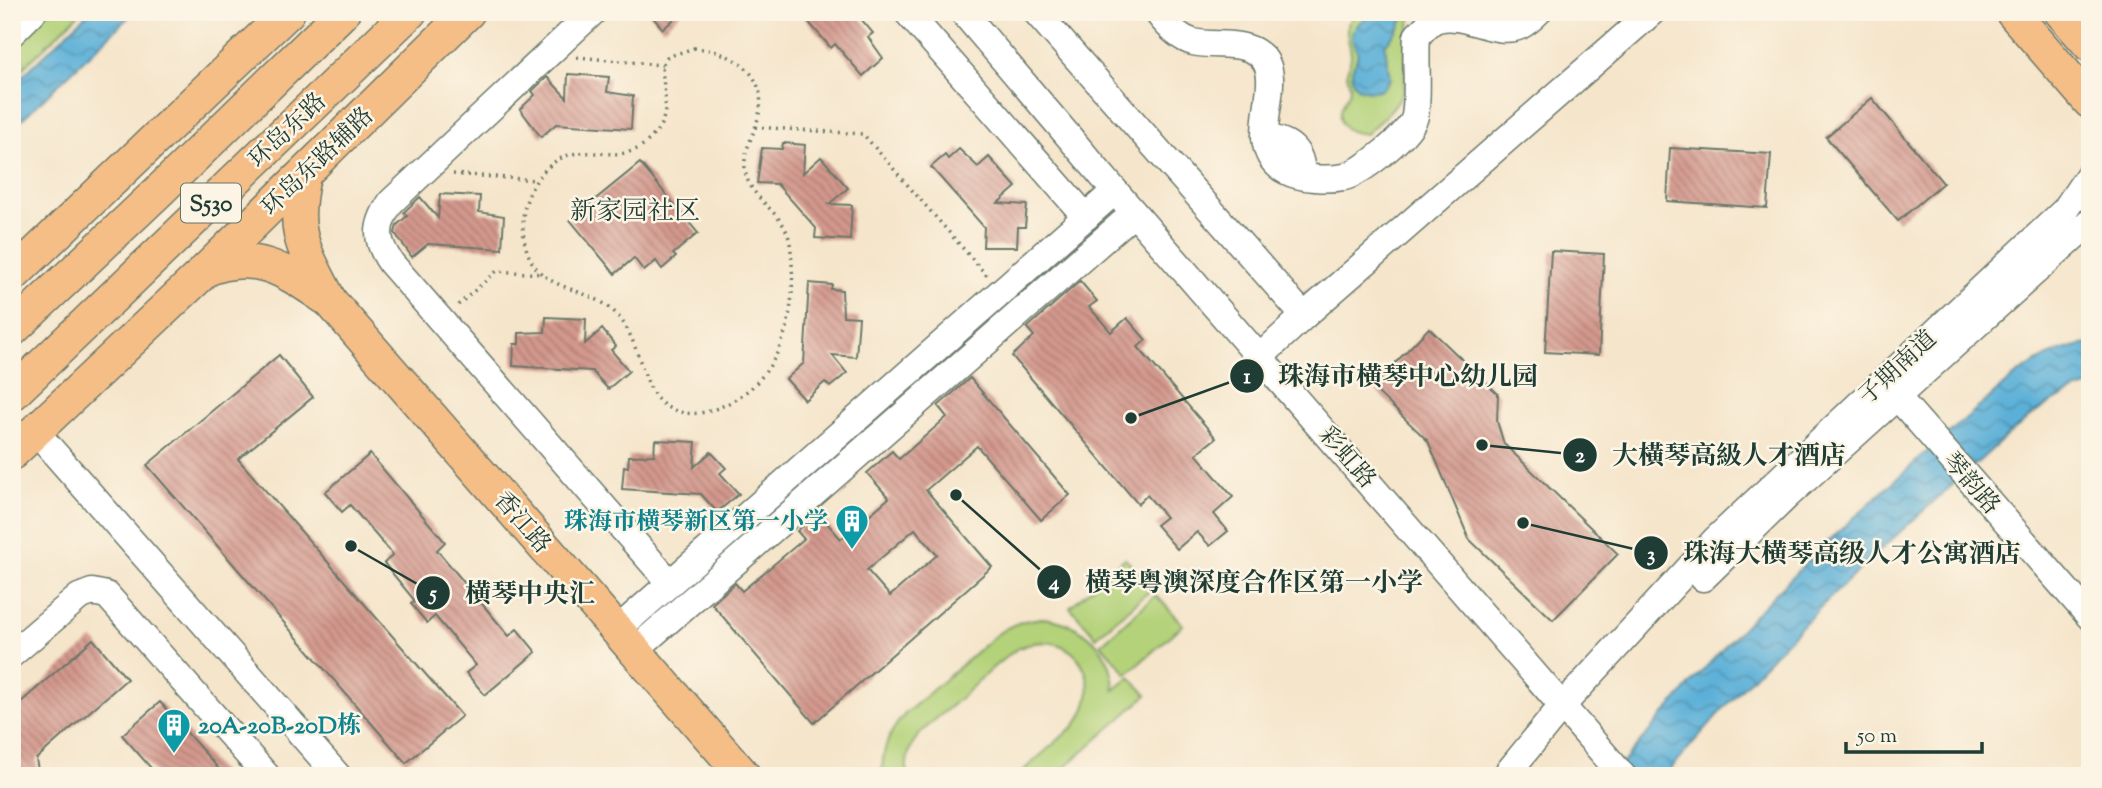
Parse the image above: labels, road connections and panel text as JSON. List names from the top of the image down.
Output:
{
  "streets": {
    "main road": [
      "环岛东路",
      "环岛东路辅路",
      "S530",
      "香江路"
    ],
    "street": ["子期南道", "彩虹路", "琴韵路"]
  },
  "crossings": [
    ["子期南道", "彩虹路"],
    ["子期南道", "琴韵路"]
  ],
  "districts": ["新家园社区"],
  "places": {
    "other": [
      "珠海市横琴中心幼儿园",
      "大橫琴高級人才酒店",
      "横琴粤澳深度合作区第一小学",
      "珠海大横琴高级人才公寓酒店",
      "横琴中央汇"
    ],
    "building": ["珠海市横琴新区第一小学", "20A-20B-20D栋"]
  },
  "scale_bar": "50 m"
}
